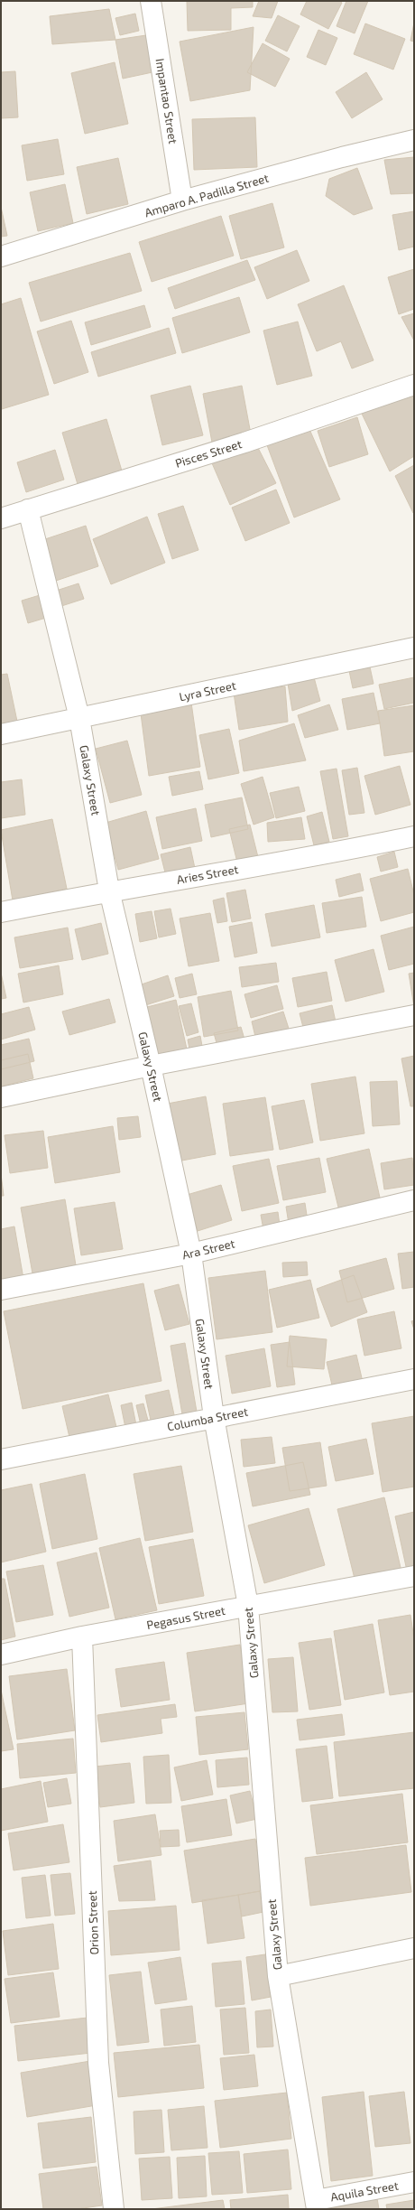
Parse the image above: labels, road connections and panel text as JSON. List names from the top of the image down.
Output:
{
  "streets": {
    "street": [
      "Impantao Street",
      "Amparo A. Padilla Street",
      "Pisces Street",
      "Lyra Street",
      "Galaxy Street",
      "Aries Street",
      "Ara Street",
      "Columba Street",
      "Pegasus Street",
      "Orion Street",
      "Aquila Street"
    ]
  },
  "crossings": [
    ["Impantao Street", "Amparo A. Padilla Street"],
    ["Pisces Street", "Galaxy Street"],
    ["Lyra Street", "Galaxy Street"],
    ["Galaxy Street", "Aries Street"],
    ["Galaxy Street", "Ara Street"],
    ["Galaxy Street", "Columba Street"],
    ["Galaxy Street", "Pegasus Street"],
    ["Galaxy Street", "Aquila Street"],
    ["Pegasus Street", "Orion Street"]
  ]
}
